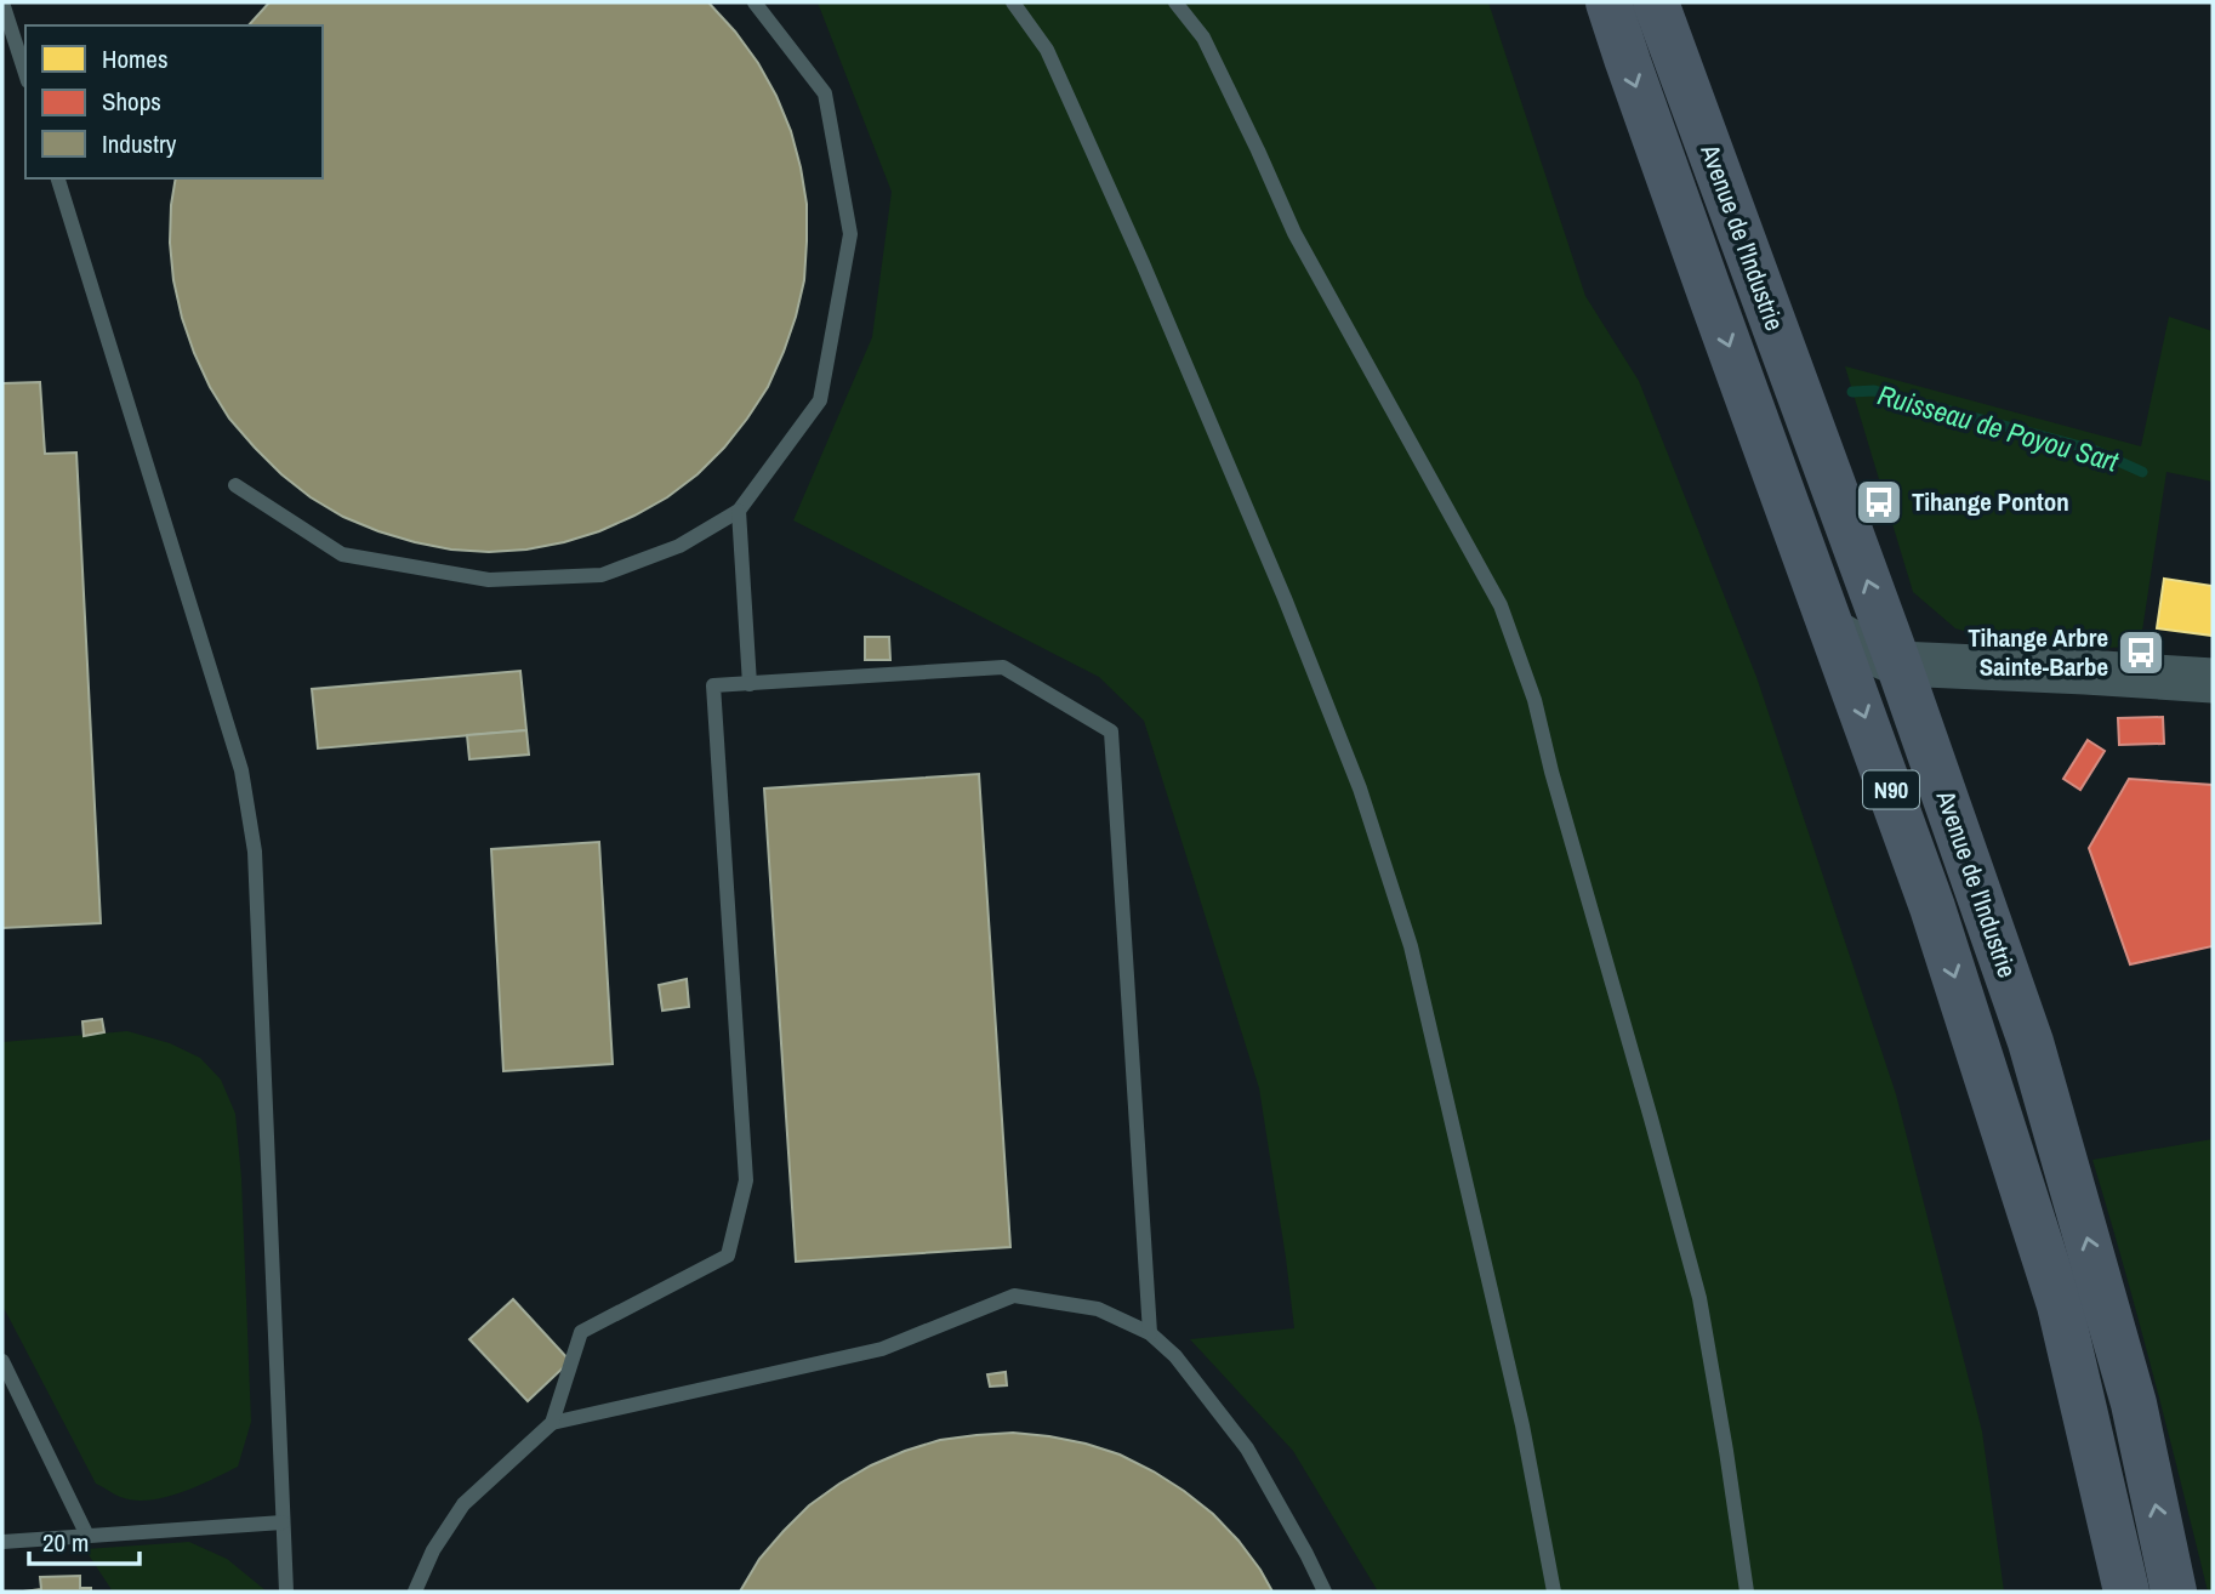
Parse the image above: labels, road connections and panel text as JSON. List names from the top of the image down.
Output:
{
  "streets": {
    "main road": ["Avenue de l'Industrie", "N90"]
  },
  "water": ["Ruisseau de Poyou Sart"],
  "places": {
    "bus stop": ["Tihange Ponton", "Tihange Arbre Sainte-Barbe"]
  },
  "legend": ["Homes", "Shops", "Industry"],
  "scale_bar": "20 m"
}
